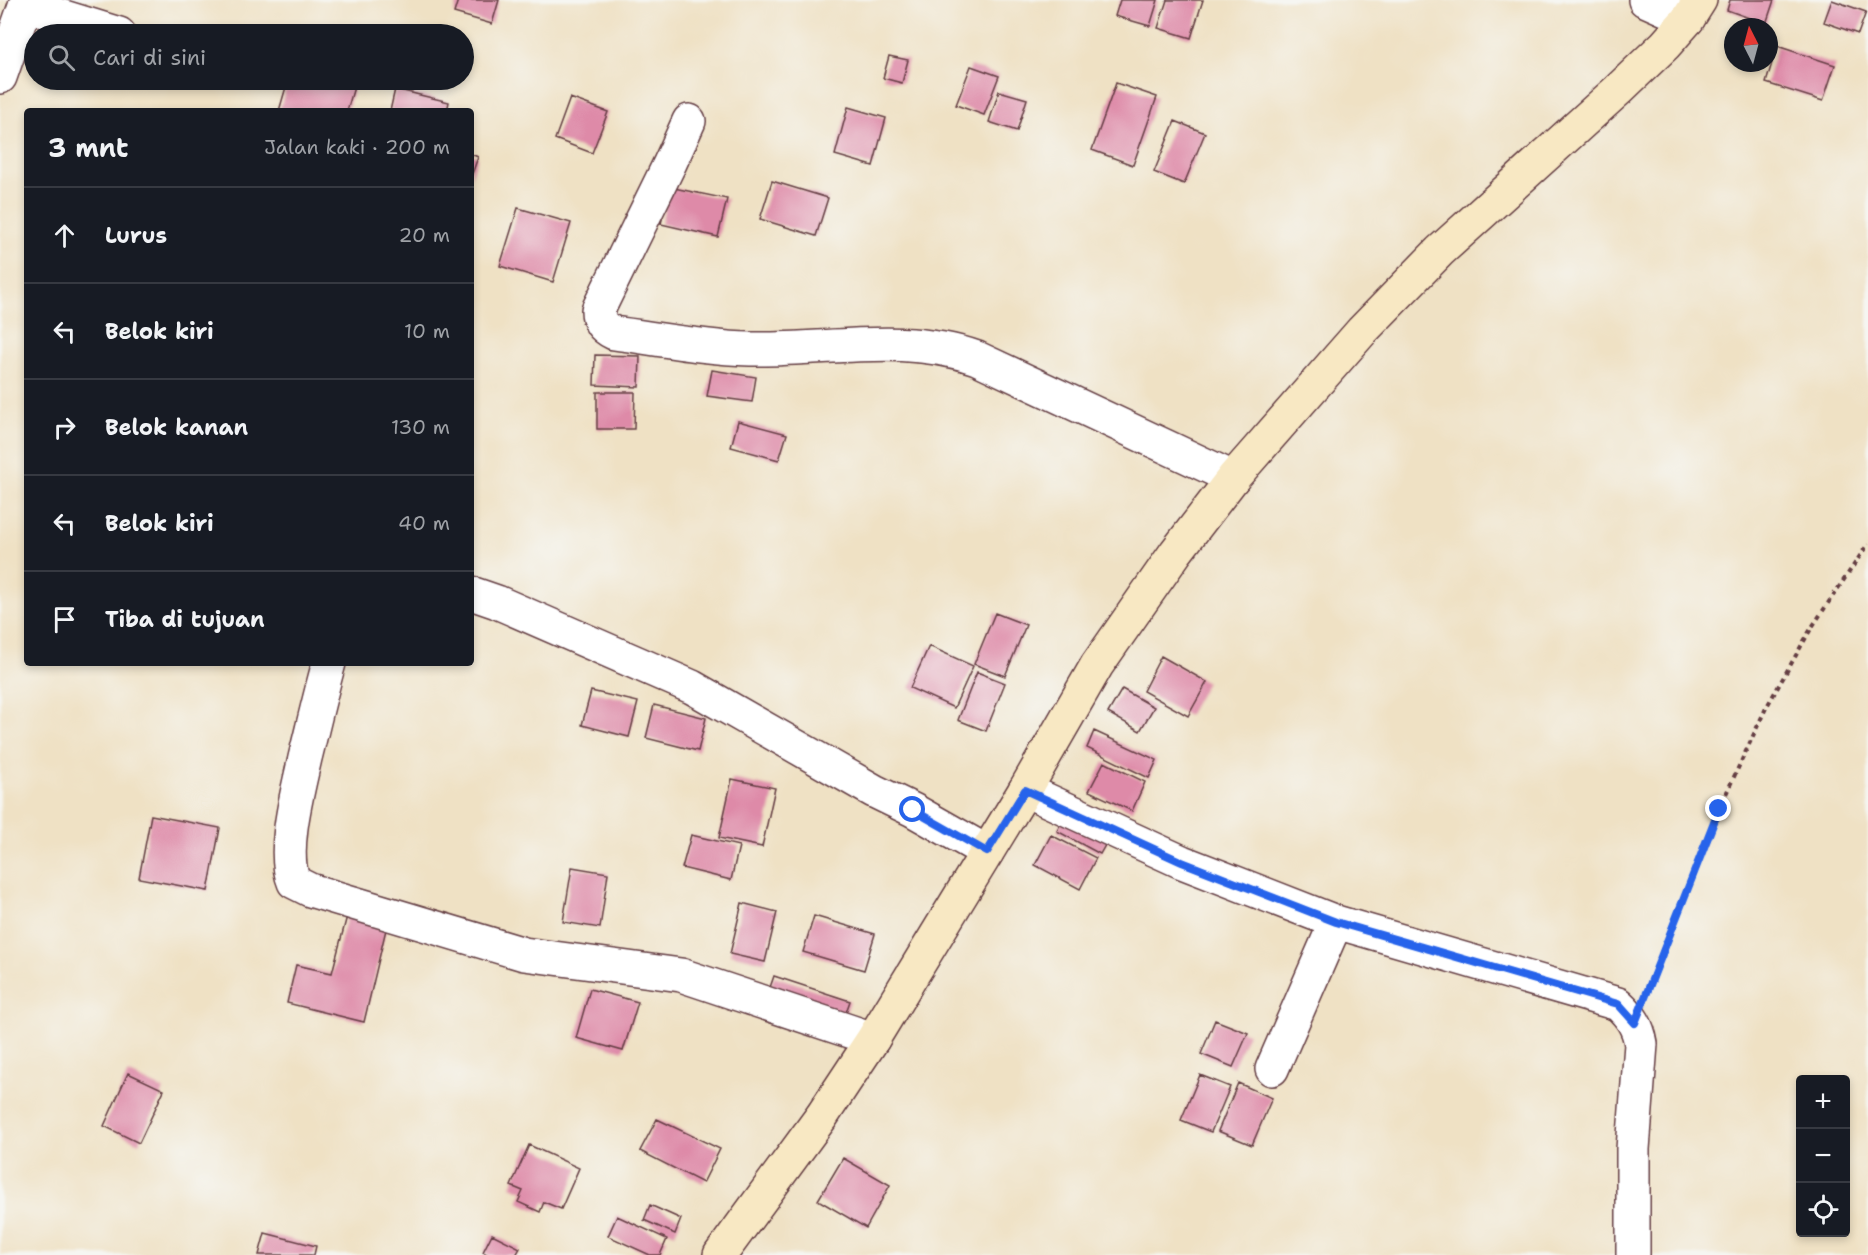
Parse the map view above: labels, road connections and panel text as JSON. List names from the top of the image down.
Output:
{
  "north": "top",
  "page": {
    "search": "Cari di sini",
    "heading": ["3 mnt", "Jalan kaki · 200 m"],
    "list": [
      ["Lurus", "20 m"],
      ["Belok kiri", "10 m"],
      ["Belok kanan", "130 m"],
      ["Belok kiri", "40 m"],
      "Tiba di tujuan"
    ],
    "map_buttons": ["+", "−"]
  }
}
